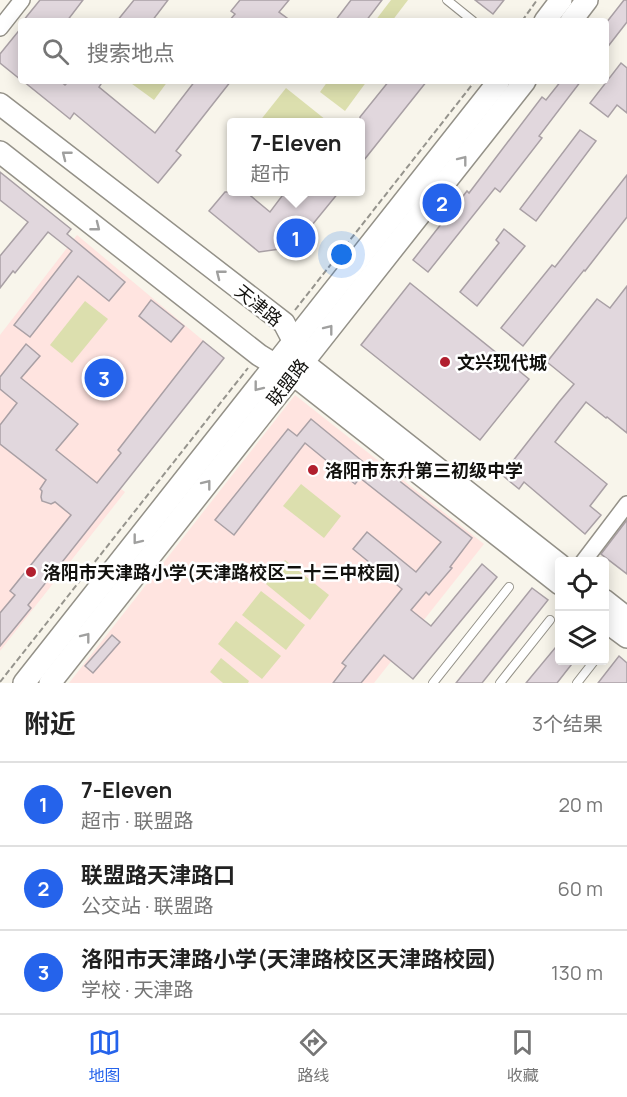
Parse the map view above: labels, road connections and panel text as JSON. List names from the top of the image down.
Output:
{
  "streets": {
    "main road": ["天津路", "联盟路"]
  },
  "crossings": [
    ["天津路", "联盟路"]
  ],
  "places": ["文兴现代城", "洛阳市东升第三初级中学", "洛阳市天津路小学(天津路校区二十三中校园)"],
  "page": {
    "search": "搜索地点",
    "popup": ["7-Eleven", "超市"],
    "pins": ["2", "1", "3"],
    "heading": ["附近", "3个结果"],
    "list": [
      {
        "mark": "1",
        "name": "7-Eleven",
        "note": "超市 · 联盟路",
        "value": "20 m"
      },
      {
        "mark": "2",
        "name": "联盟路天津路口",
        "note": "公交站 · 联盟路",
        "value": "60 m"
      },
      {
        "mark": "3",
        "name": "洛阳市天津路小学(天津路校区天津路校园)",
        "note": "学校 · 天津路",
        "value": "130 m"
      }
    ],
    "nav": ["地图", "路线", "收藏"]
  }
}
